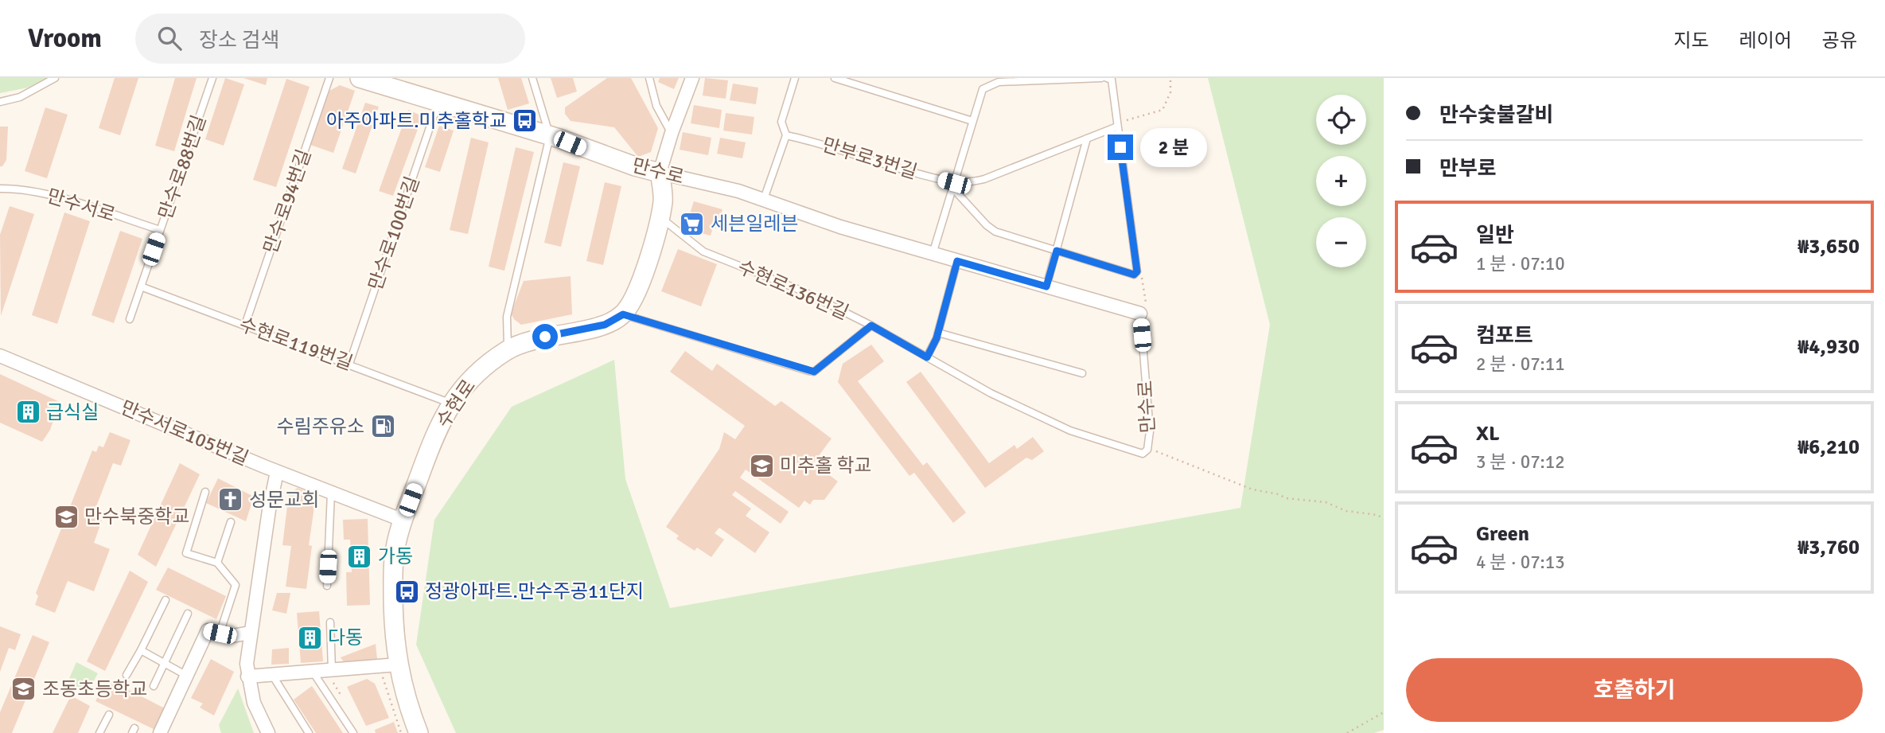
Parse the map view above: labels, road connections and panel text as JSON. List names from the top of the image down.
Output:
{
  "streets": {
    "street": ["만수로", "수현로", "만수서로105번길"],
    "lane": [
      "만부로3번길",
      "만수로88번길",
      "만수로94번길",
      "만수서로",
      "만수로100번길",
      "수현로136번길",
      "수현로119번길"
    ]
  },
  "crossings": [
    ["만수로88번길", "만수서로"],
    ["만수로88번길", "수현로119번길"],
    ["만수로", "만수로100번길"],
    ["만수로", "수현로136번길"],
    ["만수로94번길", "수현로119번길"],
    ["만수로100번길", "수현로119번길"],
    ["수현로119번길", "수현로"],
    ["수현로", "만수서로105번길"]
  ],
  "places": {
    "bus stop": ["아주아파트.미추홀학교", "정광아파트.만수주공11단지"],
    "supermarket": ["세븐일레븐"],
    "building": ["급식실", "가동", "다동"],
    "fuel station": ["수림주유소"],
    "school or university": ["미추홀 학교", "만수북중학교", "조동초등학교"],
    "church": ["성문교회"]
  },
  "page": {
    "header": "Vroom",
    "search": "장소 검색",
    "nav": ["지도", "레이어", "공유"],
    "banner": ["만수숯불갈비", "만부로"],
    "map_buttons": ["+", "−"],
    "bubble": "2 분",
    "list": [
      {
        "name": "일반",
        "note": "1 분 · 07:10",
        "value": "₩3,650"
      },
      {
        "name": "컴포트",
        "note": "2 분 · 07:11",
        "value": "₩4,930"
      },
      {
        "name": "XL",
        "note": "3 분 · 07:12",
        "value": "₩6,210"
      },
      {
        "name": "Green",
        "note": "4 분 · 07:13",
        "value": "₩3,760"
      }
    ],
    "buttons": "호출하기"
  }
}
